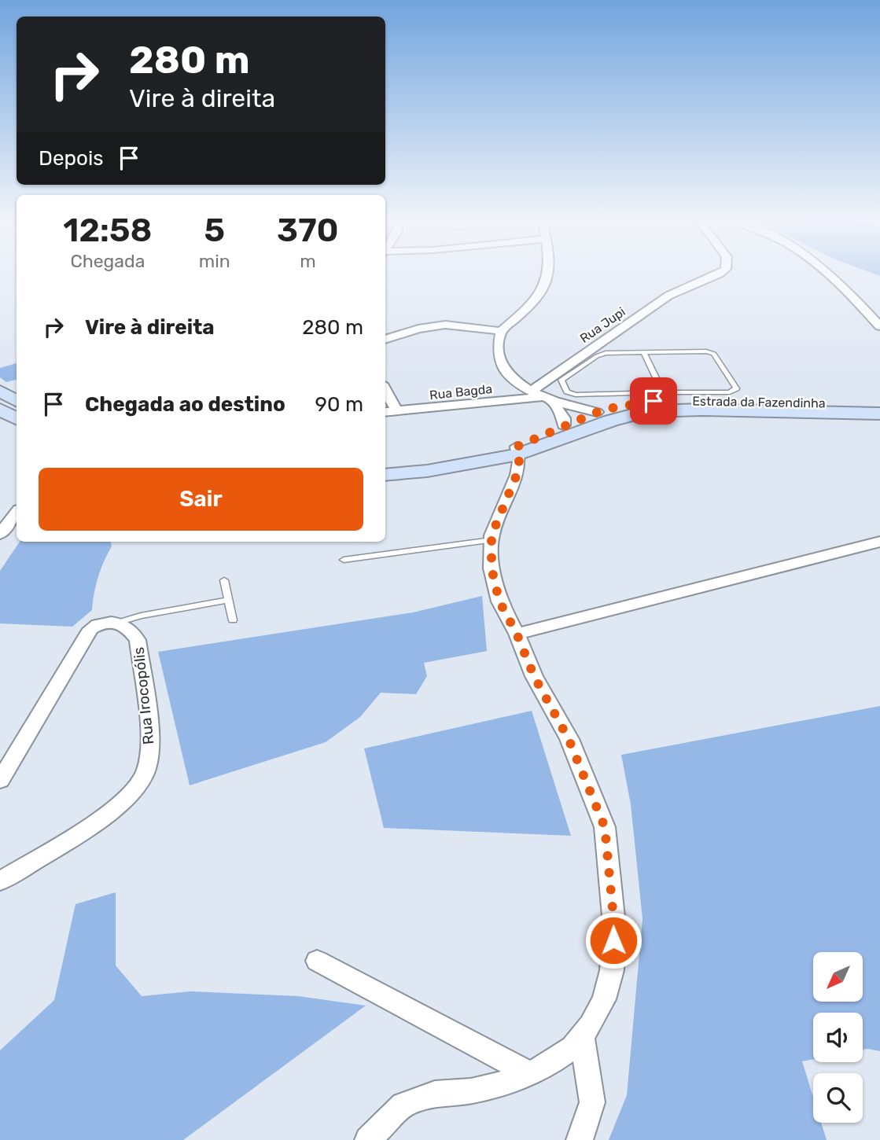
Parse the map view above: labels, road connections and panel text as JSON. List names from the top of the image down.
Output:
{
  "streets": {
    "main road": ["Estrada da Fazendinha"],
    "street": ["Rua Jupi", "Rua Bagda", "Rua Irocopólis"]
  },
  "crossings": [
    ["Rua Jupi", "Rua Bagda"]
  ],
  "north": "bottom left",
  "page": {
    "turn": ["280 m", "Vire à direita"],
    "then": "Depois",
    "eta": [
      "12:58",
      "Chegada",
      "5",
      "min",
      "370",
      "m"
    ],
    "list": [
      {
        "name": "Vire à direita",
        "value": "280 m"
      },
      {
        "name": "Chegada ao destino",
        "value": "90 m"
      }
    ],
    "buttons": "Sair"
  }
}
